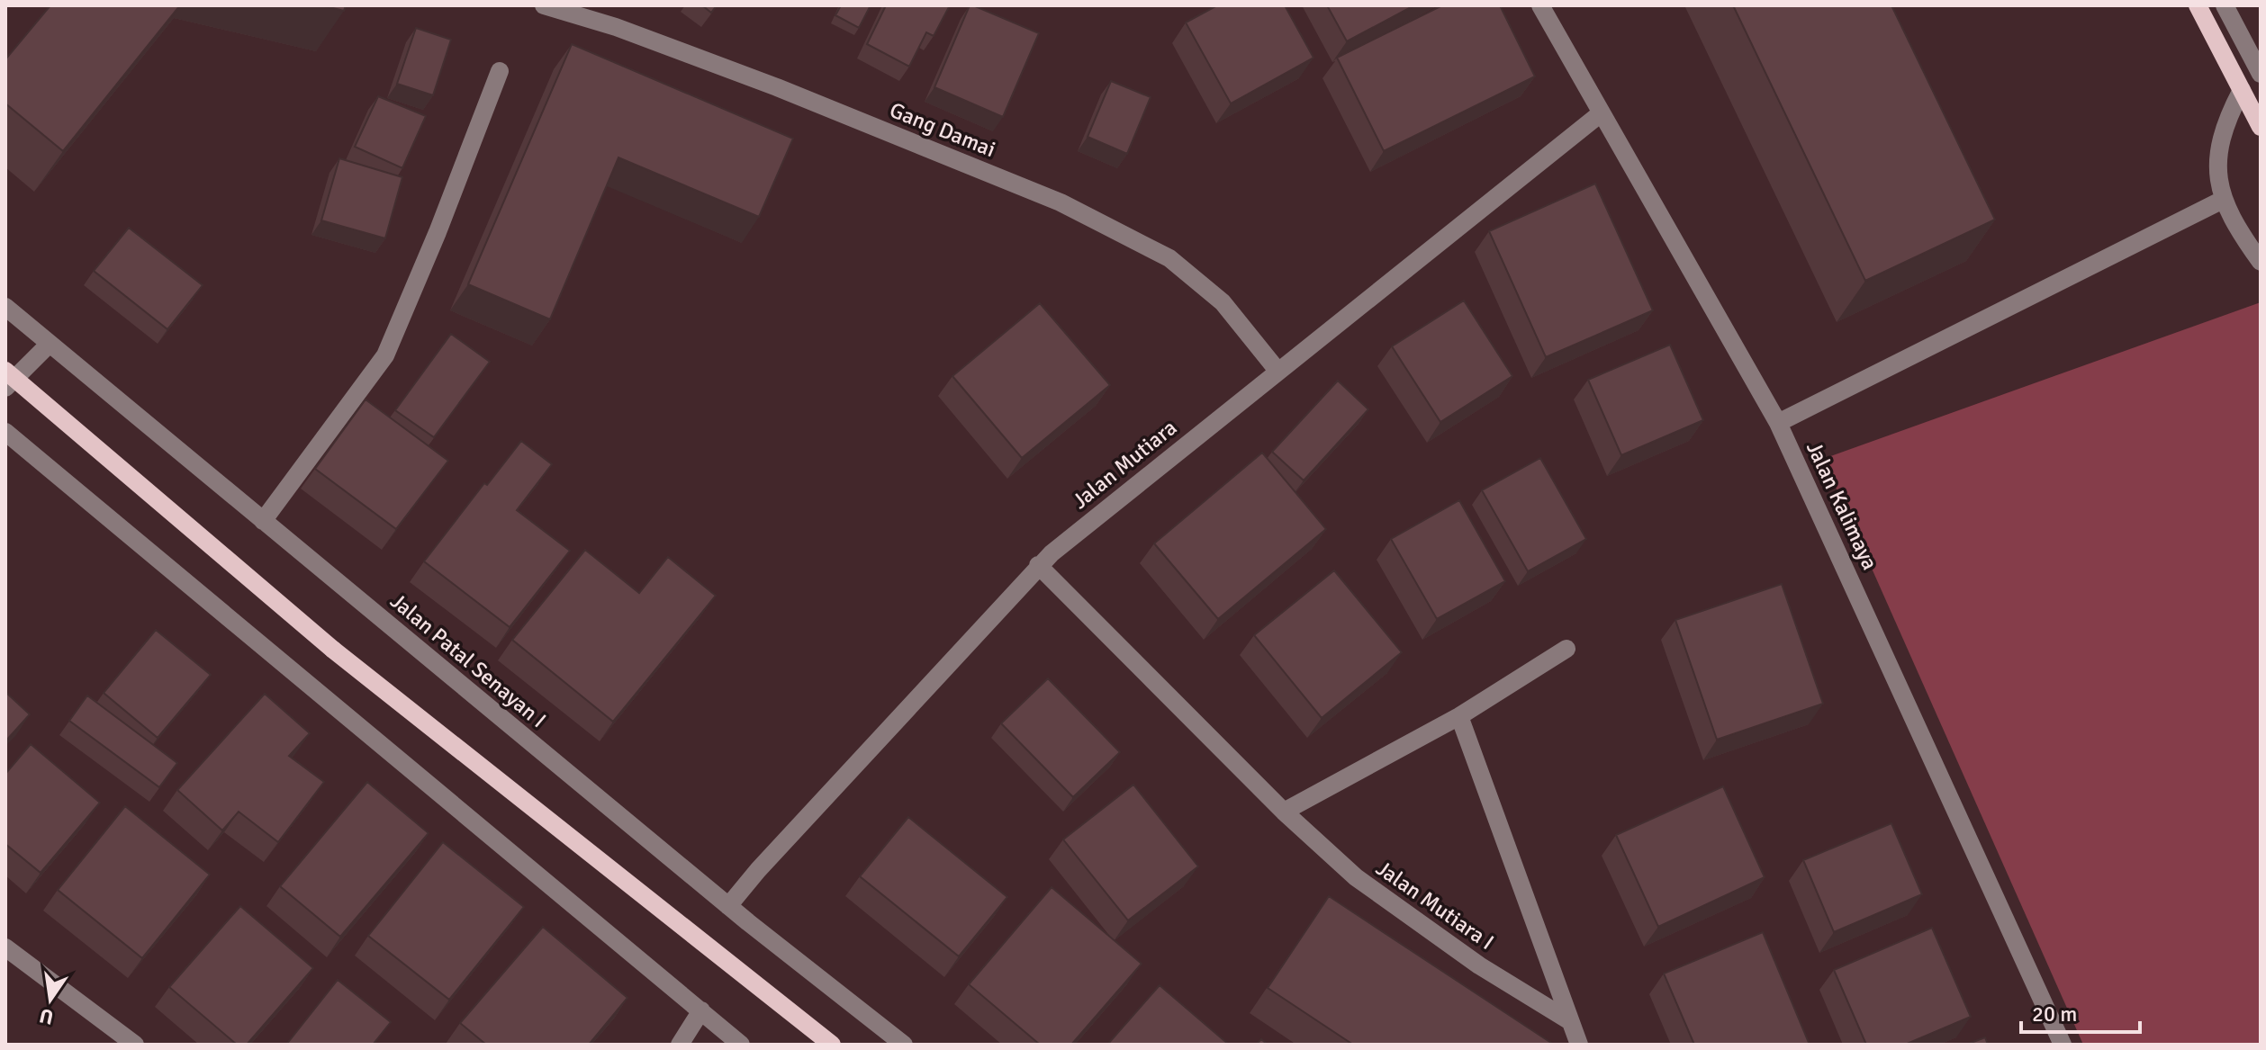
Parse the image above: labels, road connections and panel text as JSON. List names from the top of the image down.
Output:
{
  "streets": {
    "street": [
      "Gang Damai",
      "Jalan Mutiara",
      "Jalan Kalimaya",
      "Jalan Patal Senayan I",
      "Jalan Mutiara I"
    ]
  },
  "crossings": [
    ["Gang Damai", "Jalan Mutiara"],
    ["Jalan Mutiara", "Jalan Kalimaya"],
    ["Jalan Mutiara", "Jalan Patal Senayan I"],
    ["Jalan Mutiara", "Jalan Mutiara I"]
  ],
  "scale_bar": "20 m",
  "north": "bottom"
}
